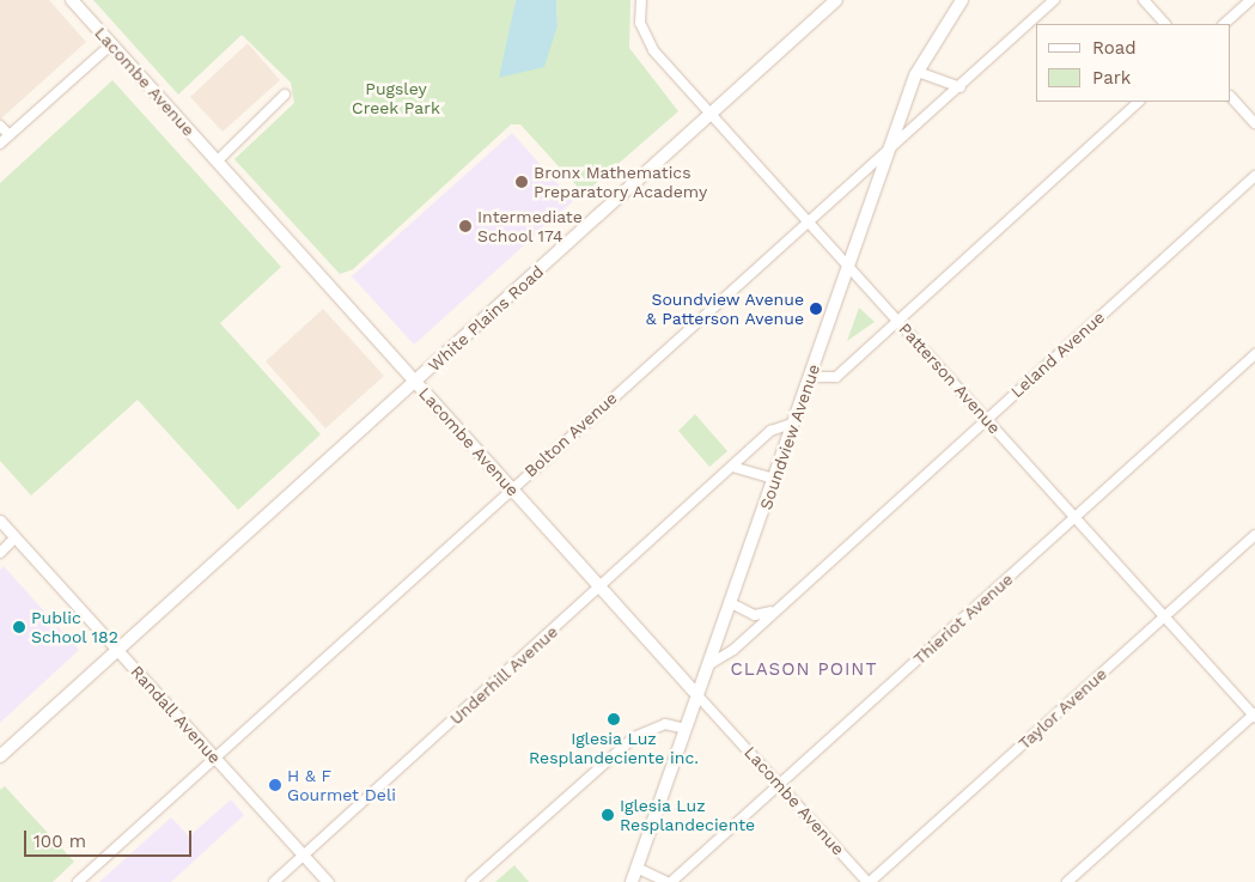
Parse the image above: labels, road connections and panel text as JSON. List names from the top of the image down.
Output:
{
  "streets": {
    "main road": ["Lacombe Avenue", "White Plains Road", "Soundview Avenue"],
    "street": [
      "Leland Avenue",
      "Patterson Avenue",
      "Bolton Avenue",
      "Thieriot Avenue",
      "Underhill Avenue",
      "Taylor Avenue",
      "Randall Avenue"
    ]
  },
  "crossings": [
    ["Lacombe Avenue", "White Plains Road"],
    ["Lacombe Avenue", "Bolton Avenue"],
    ["Lacombe Avenue", "Soundview Avenue"],
    ["Lacombe Avenue", "Thieriot Avenue"],
    ["Lacombe Avenue", "Underhill Avenue"],
    ["Lacombe Avenue", "Taylor Avenue"],
    ["White Plains Road", "Patterson Avenue"],
    ["White Plains Road", "Randall Avenue"],
    ["Leland Avenue", "Patterson Avenue"],
    ["Leland Avenue", "Soundview Avenue"],
    ["Patterson Avenue", "Bolton Avenue"],
    ["Patterson Avenue", "Soundview Avenue"],
    ["Patterson Avenue", "Thieriot Avenue"],
    ["Patterson Avenue", "Taylor Avenue"],
    ["Bolton Avenue", "Soundview Avenue"],
    ["Bolton Avenue", "Randall Avenue"],
    ["Soundview Avenue", "Thieriot Avenue"],
    ["Soundview Avenue", "Underhill Avenue"],
    ["Underhill Avenue", "Randall Avenue"]
  ],
  "districts": ["CLASON POINT"],
  "parks": ["Pugsley Creek Park"],
  "places": [
    "Bronx Mathematics Preparatory Academy",
    "Intermediate School 174",
    "Soundview Avenue & Patterson Avenue",
    "Public School 182",
    "Iglesia Luz Resplandeciente inc.",
    "H & F Gourmet Deli",
    "Iglesia Luz Resplandeciente"
  ],
  "legend": ["Road", "Park"],
  "scale_bar": "100 m"
}
